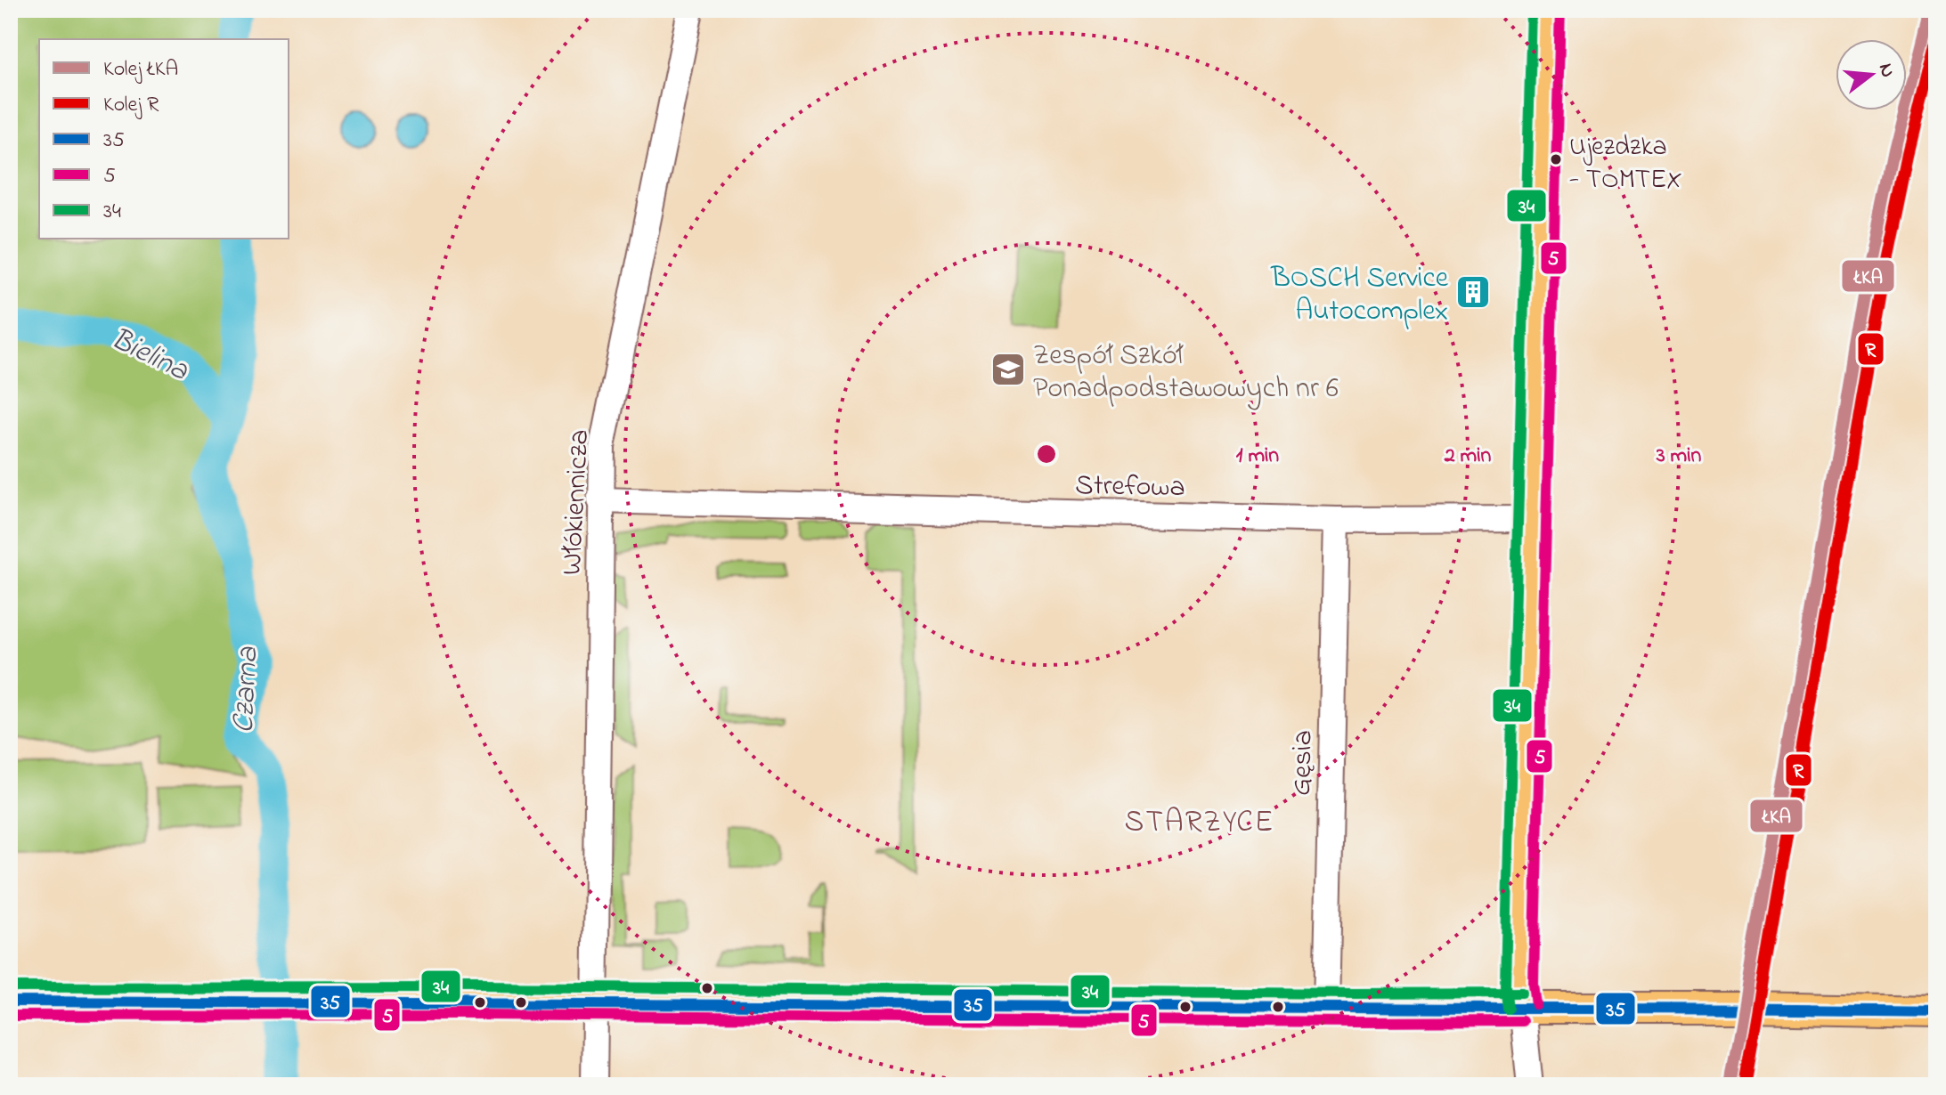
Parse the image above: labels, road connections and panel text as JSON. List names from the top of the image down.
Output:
{
  "streets": {
    "street": ["Strefowa", "Włókiennicza", "Gęsia"]
  },
  "crossings": [
    ["Strefowa", "Włókiennicza"],
    ["Strefowa", "Gęsia"]
  ],
  "districts": ["STARZYCE"],
  "water": ["Bielina", "Czarna"],
  "places": {
    "other": ["Ujezdzka - TOMTEX"],
    "building": ["BOSCH Service Autocomplex"],
    "school or university": ["Zespół Szkół Ponadpodstawowych nr 6"]
  },
  "lines": [
    "rail line ŁKA",
    "transit line 5",
    "transit line 34",
    "rail line R",
    "transit line 35"
  ],
  "legend": [
    "Kolej ŁKA",
    "Kolej R",
    "35",
    "5",
    "34"
  ],
  "north": "right",
  "rings": ["1 min", "2 min", "3 min"]
}
